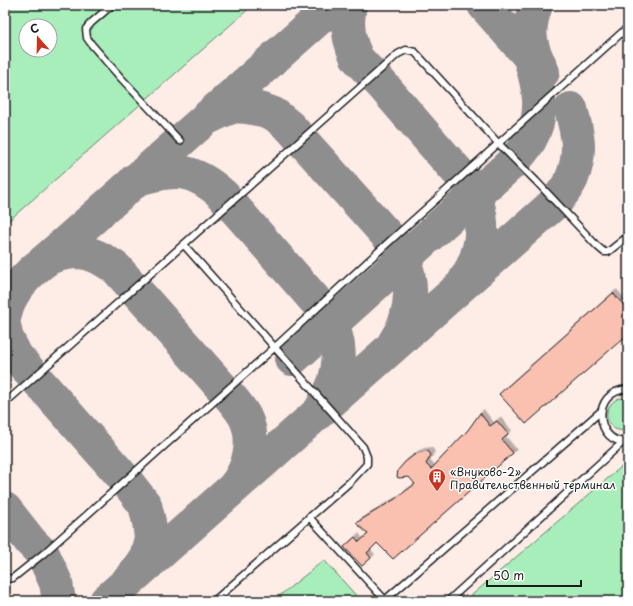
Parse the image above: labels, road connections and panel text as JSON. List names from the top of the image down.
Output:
{
  "places": {
    "building": ["«Внуково-2» Правительственный терминал"]
  },
  "scale_bar": "50 m",
  "north": "top"
}
